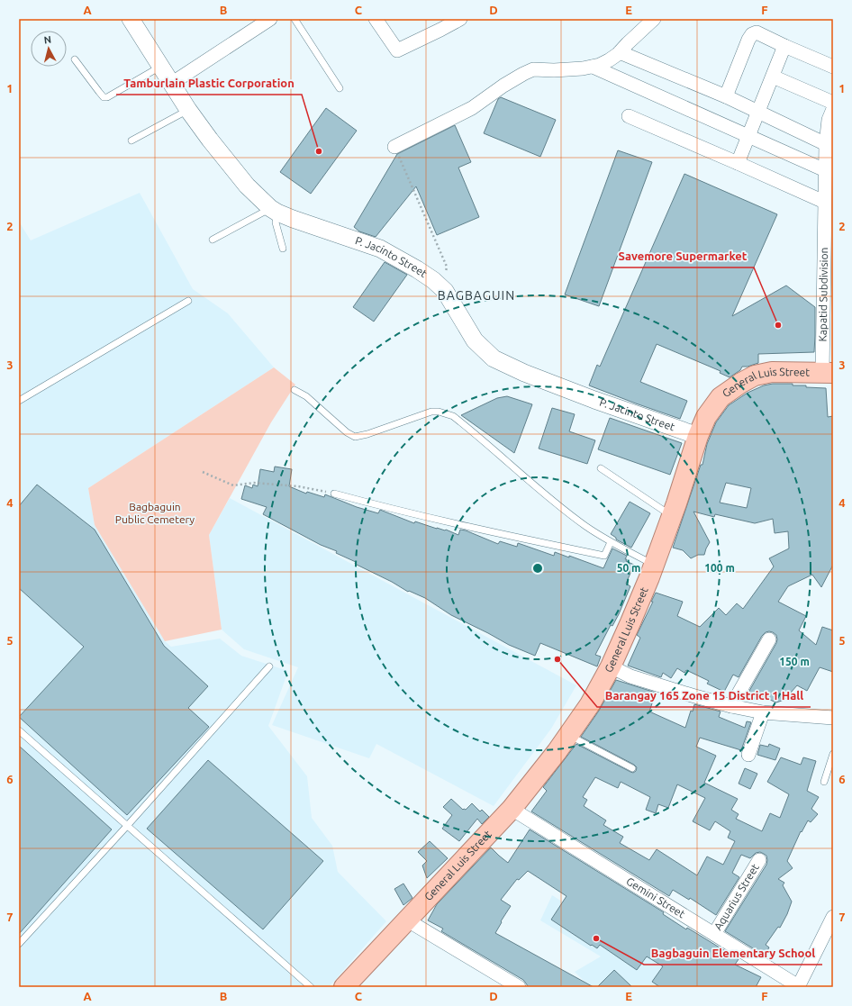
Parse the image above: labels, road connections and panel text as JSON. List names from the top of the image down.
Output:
{
  "streets": {
    "main road": ["General Luis Street"],
    "street": [
      "P. Jacinto Street",
      "Kapatid Subdivision",
      "Aquarius Street",
      "Gemini Street"
    ]
  },
  "crossings": [
    ["P. Jacinto Street", "General Luis Street"],
    ["Kapatid Subdivision", "General Luis Street"],
    ["General Luis Street", "Gemini Street"],
    ["Aquarius Street", "Gemini Street"]
  ],
  "districts": ["BAGBAGUIN"],
  "parks": ["Bagbaguin Public Cemetery"],
  "places": [
    "Tamburlain Plastic Corporation",
    "Savemore Supermarket",
    "Barangay 165 Zone 15 District 1 Hall",
    "Bagbaguin Elementary School"
  ],
  "north": "top",
  "grid": {
    "columns": [
      "A",
      "B",
      "C",
      "D",
      "E",
      "F"
    ],
    "rows": [
      "1",
      "2",
      "3",
      "4",
      "5",
      "6",
      "7"
    ]
  },
  "rings": ["50 m", "100 m", "150 m"]
}
